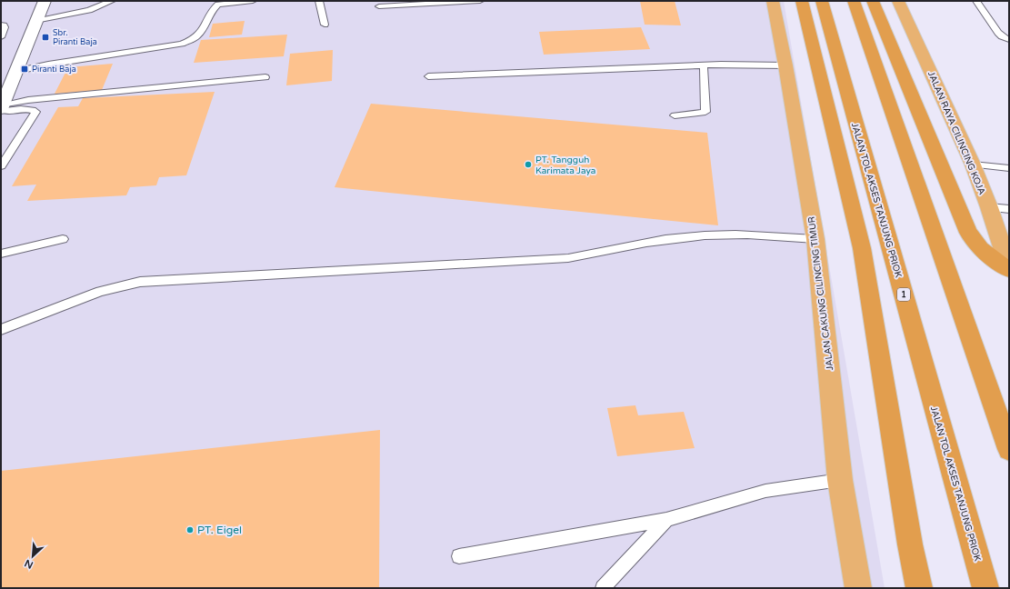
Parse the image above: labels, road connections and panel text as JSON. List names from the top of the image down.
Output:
{
  "streets": {
    "highway": [
      "JALAN RAYA CILINCING KOJA",
      "JALAN TOL AKSES TANJUNG PRIOK",
      "JALAN CAKUNG CILINCING TIMUR",
      "1"
    ]
  },
  "places": {
    "transit": ["Sbr. Piranti Baja", "Piranti Baja"],
    "other": ["PT. Tangguh Karimata Jaya", "PT. Eigel"]
  },
  "north": "bottom left"
}
